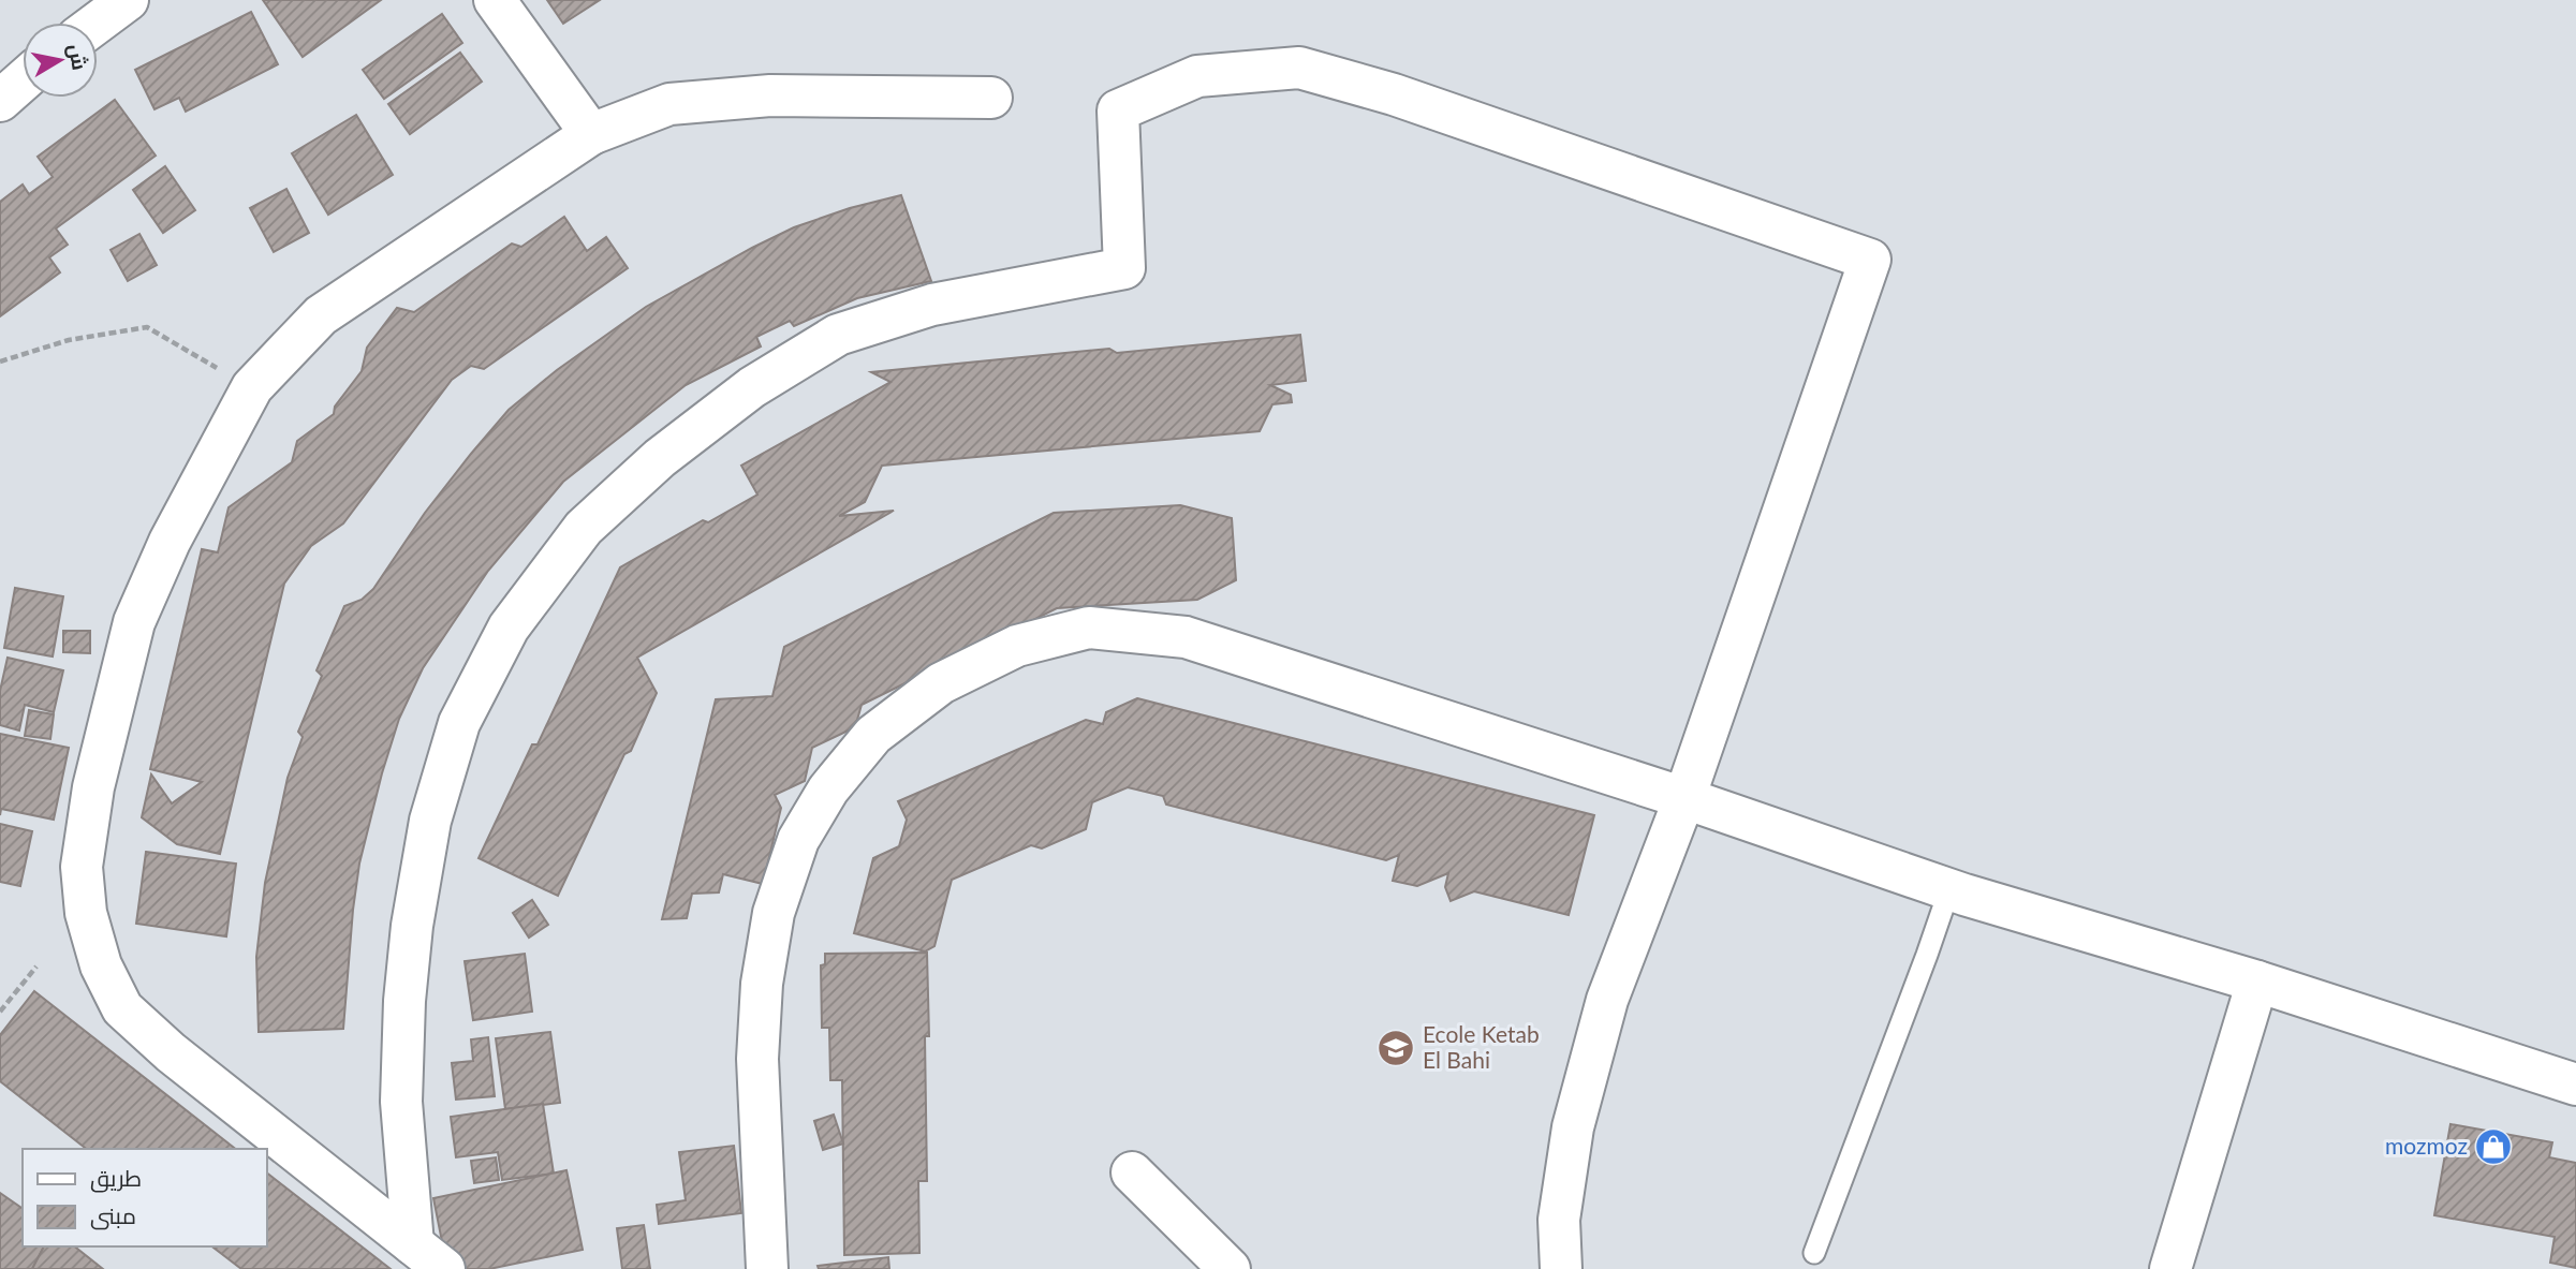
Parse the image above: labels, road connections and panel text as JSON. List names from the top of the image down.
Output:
{
  "places": {
    "school or university": ["Ecole Ketab El Bahi"],
    "shop": ["mozmoz"]
  },
  "legend": ["طريق", "مبنى"],
  "north": "right"
}
